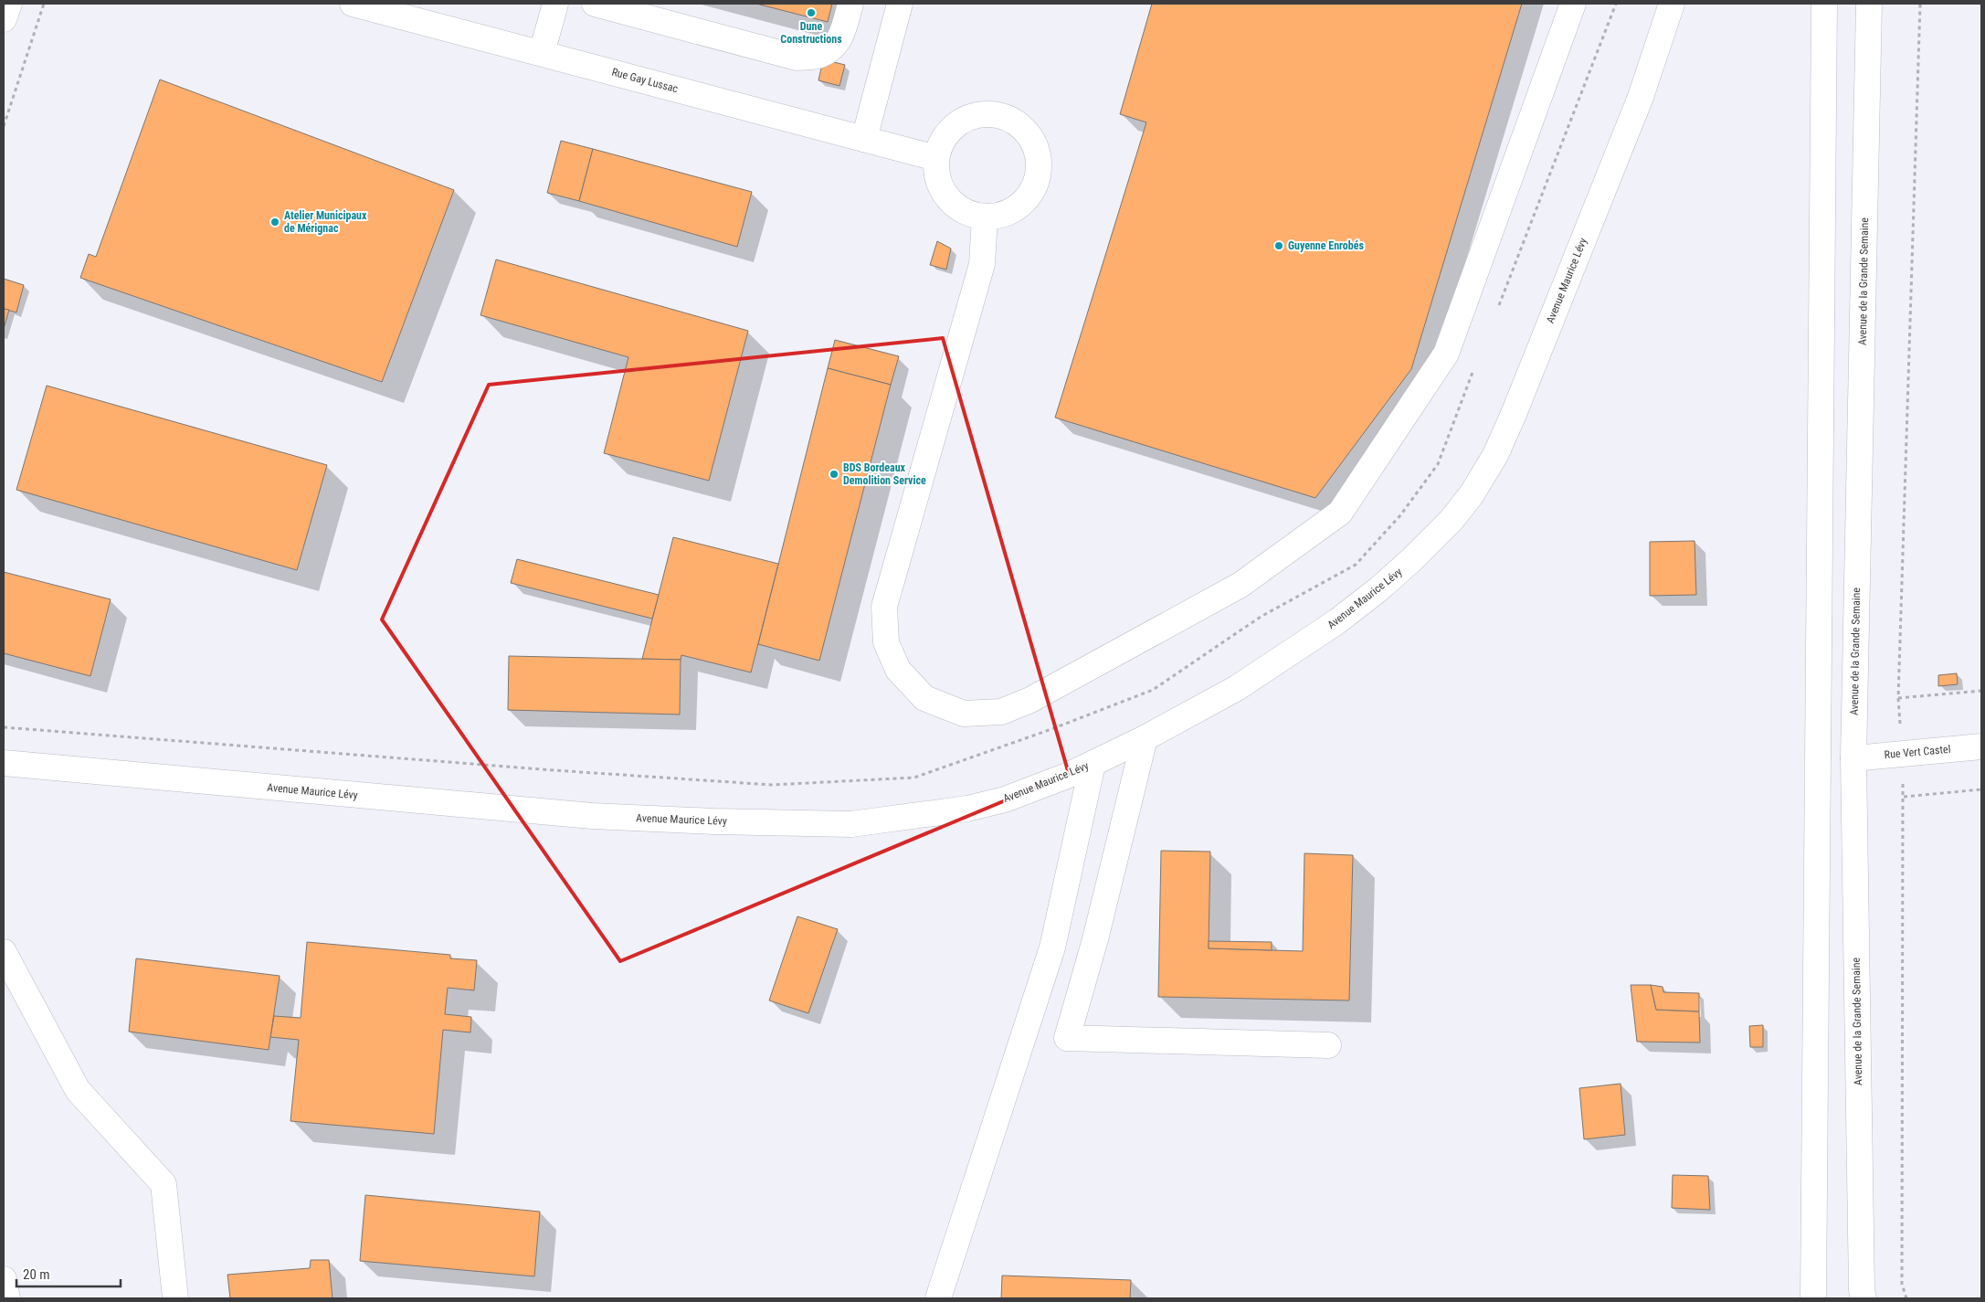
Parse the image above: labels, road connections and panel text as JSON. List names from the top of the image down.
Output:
{
  "streets": {
    "street": [
      "Rue Gay Lussac",
      "Avenue Maurice Lévy",
      "Avenue de la Grande Semaine",
      "Rue Vert Castel"
    ]
  },
  "crossings": [
    ["Avenue de la Grande Semaine", "Rue Vert Castel"]
  ],
  "places": [
    "Dune Constructions",
    "Atelier Municipaux de Mérignac",
    "Guyenne Enrobés",
    "BDS Bordeaux Demolition Service"
  ],
  "scale_bar": "20 m"
}
